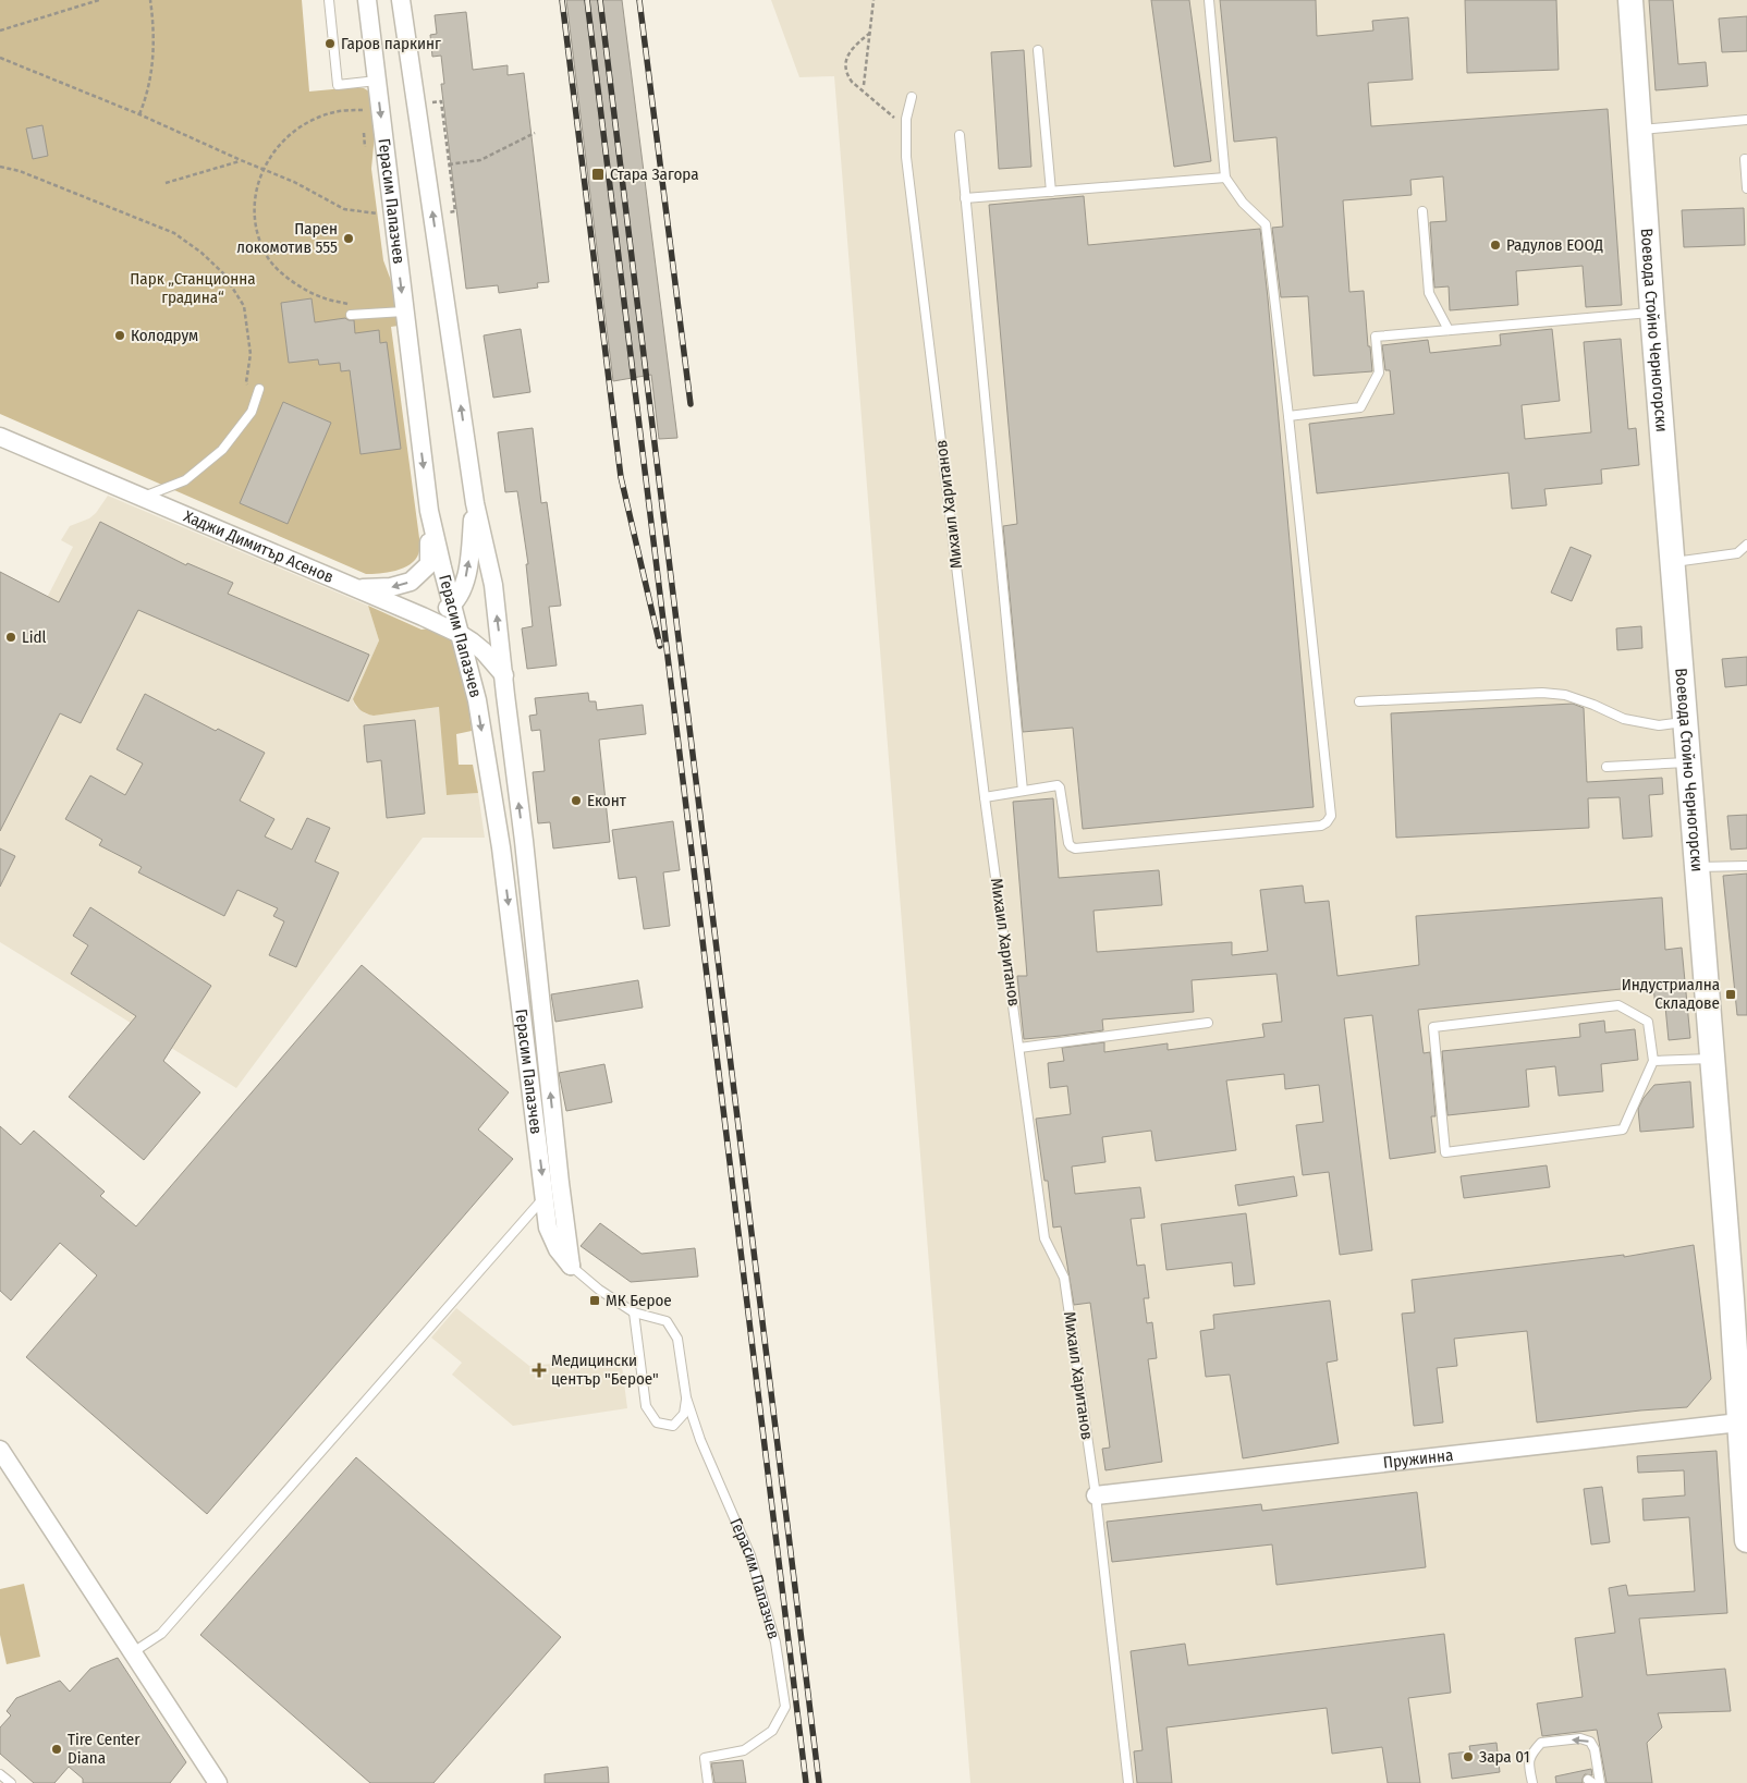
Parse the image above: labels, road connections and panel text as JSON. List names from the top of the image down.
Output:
{
  "streets": {
    "street": [
      "Герасим Папазчев",
      "Воевода Стойно Черногорски",
      "Хаджи Димитър Асенов",
      "Пружинна"
    ],
    "lane": ["Михаил Хаританов"]
  },
  "crossings": [
    ["Герасим Папазчев", "Хаджи Димитър Асенов"],
    ["Воевода Стойно Черногорски", "Пружинна"],
    ["Михаил Хаританов", "Пружинна"]
  ],
  "parks": ["Парк „Станционна градина“"],
  "places": {
    "other": [
      "Гаров паркинг",
      "Парен локомотив 555",
      "Радулов ЕООД",
      "Колодрум",
      "Lidl",
      "Еконт",
      "Tire Center Diana",
      "Зара 01"
    ],
    "transit": ["Стара Загора", "Индустриална Складове", "МК Берое"],
    "health": ["Медицински център \"Берое\""]
  }
}
